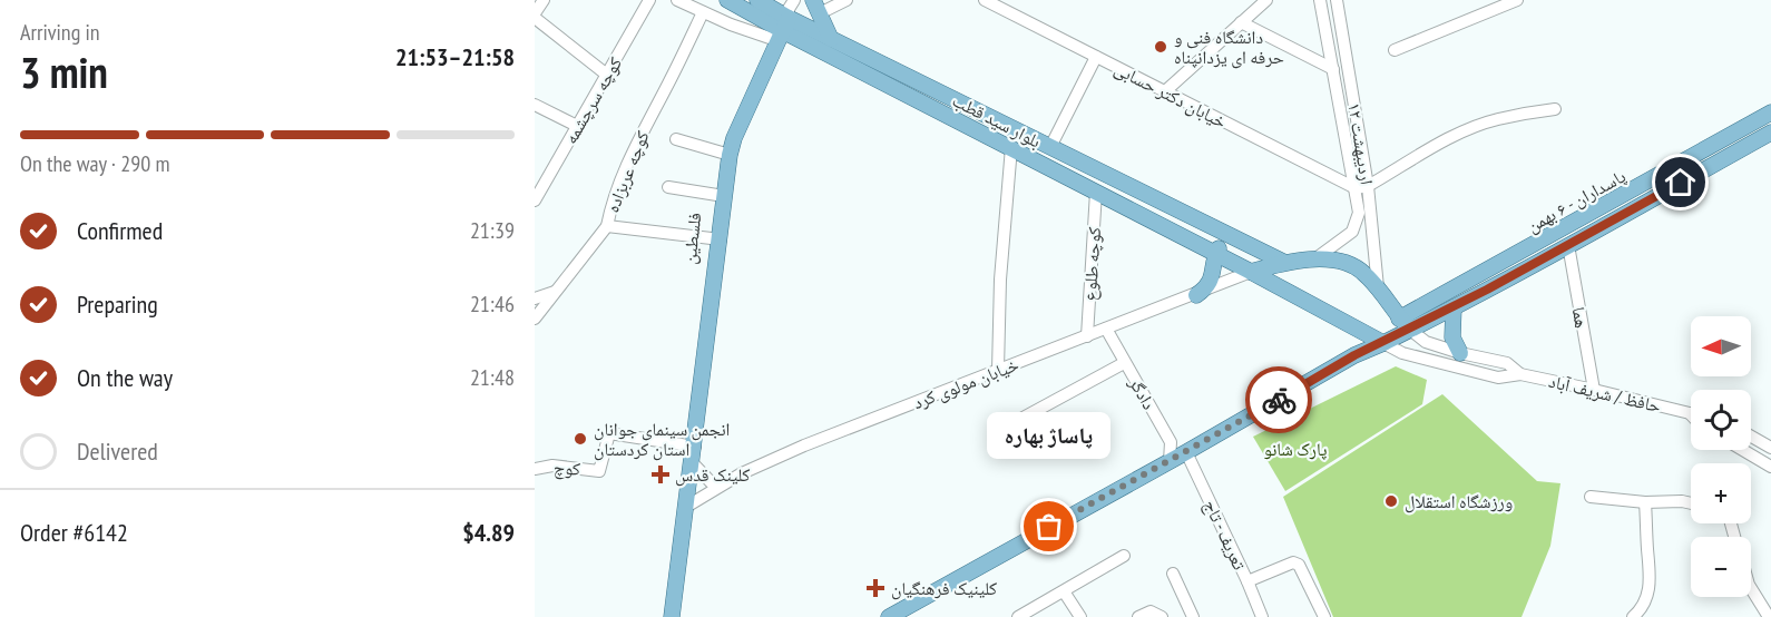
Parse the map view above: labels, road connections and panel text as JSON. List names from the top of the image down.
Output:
{
  "streets": {
    "main road": ["بلوار سید قطب", "پاسداران - ۶ بهمن", "فلسطین"],
    "street": [
      "خیابان دکتر حسابی",
      "کوچه سرچشمه",
      "۱۲ اردیبهشت",
      "کوچه عربزاده",
      "کوچه طلوع",
      "هما",
      "خیابان مولوی کرد",
      "دادگر",
      "حافظ / شریف آباد",
      "کوچ",
      "تعریف - تاج"
    ]
  },
  "crossings": [
    ["خیابان دکتر حسابی", "۱۲ اردیبهشت"],
    ["بلوار سید قطب", "فلسطین"],
    ["بلوار سید قطب", "کوچه طلوع"],
    ["بلوار سید قطب", "خیابان مولوی کرد"],
    ["بلوار سید قطب", "حافظ / شریف آباد"],
    ["پاسداران - ۶ بهمن", "هما"],
    ["پاسداران - ۶ بهمن", "حافظ / شریف آباد"],
    ["فلسطین", "خیابان مولوی کرد"],
    ["فلسطین", "کوچ"],
    ["کوچه طلوع", "خیابان مولوی کرد"],
    ["هما", "حافظ / شریف آباد"],
    ["خیابان مولوی کرد", "دادگر"]
  ],
  "parks": ["پارک شانو"],
  "places": {
    "other": [
      "دانشگاه فنی و حرفه ای یزدانپناه",
      "انجمن سینمای جوانان استان کردستان",
      "ورزشگاه استقلال",
      "پاساژ بهاره"
    ],
    "health": ["کلینک قدس", "کلینیک فرهنگیان"]
  },
  "north": "left",
  "page": {
    "heading": ["3 min", "Arriving in", "21:53–21:58"],
    "panel": ["Order #6142", "$4.89"],
    "bar": "On the way · 290 m",
    "list": [
      ["Confirmed", "21:39"],
      ["Preparing", "21:46"],
      ["On the way", "21:48"],
      "Delivered"
    ],
    "map_buttons": ["+", "−"],
    "bubble": "پاساژ بهاره"
  }
}
